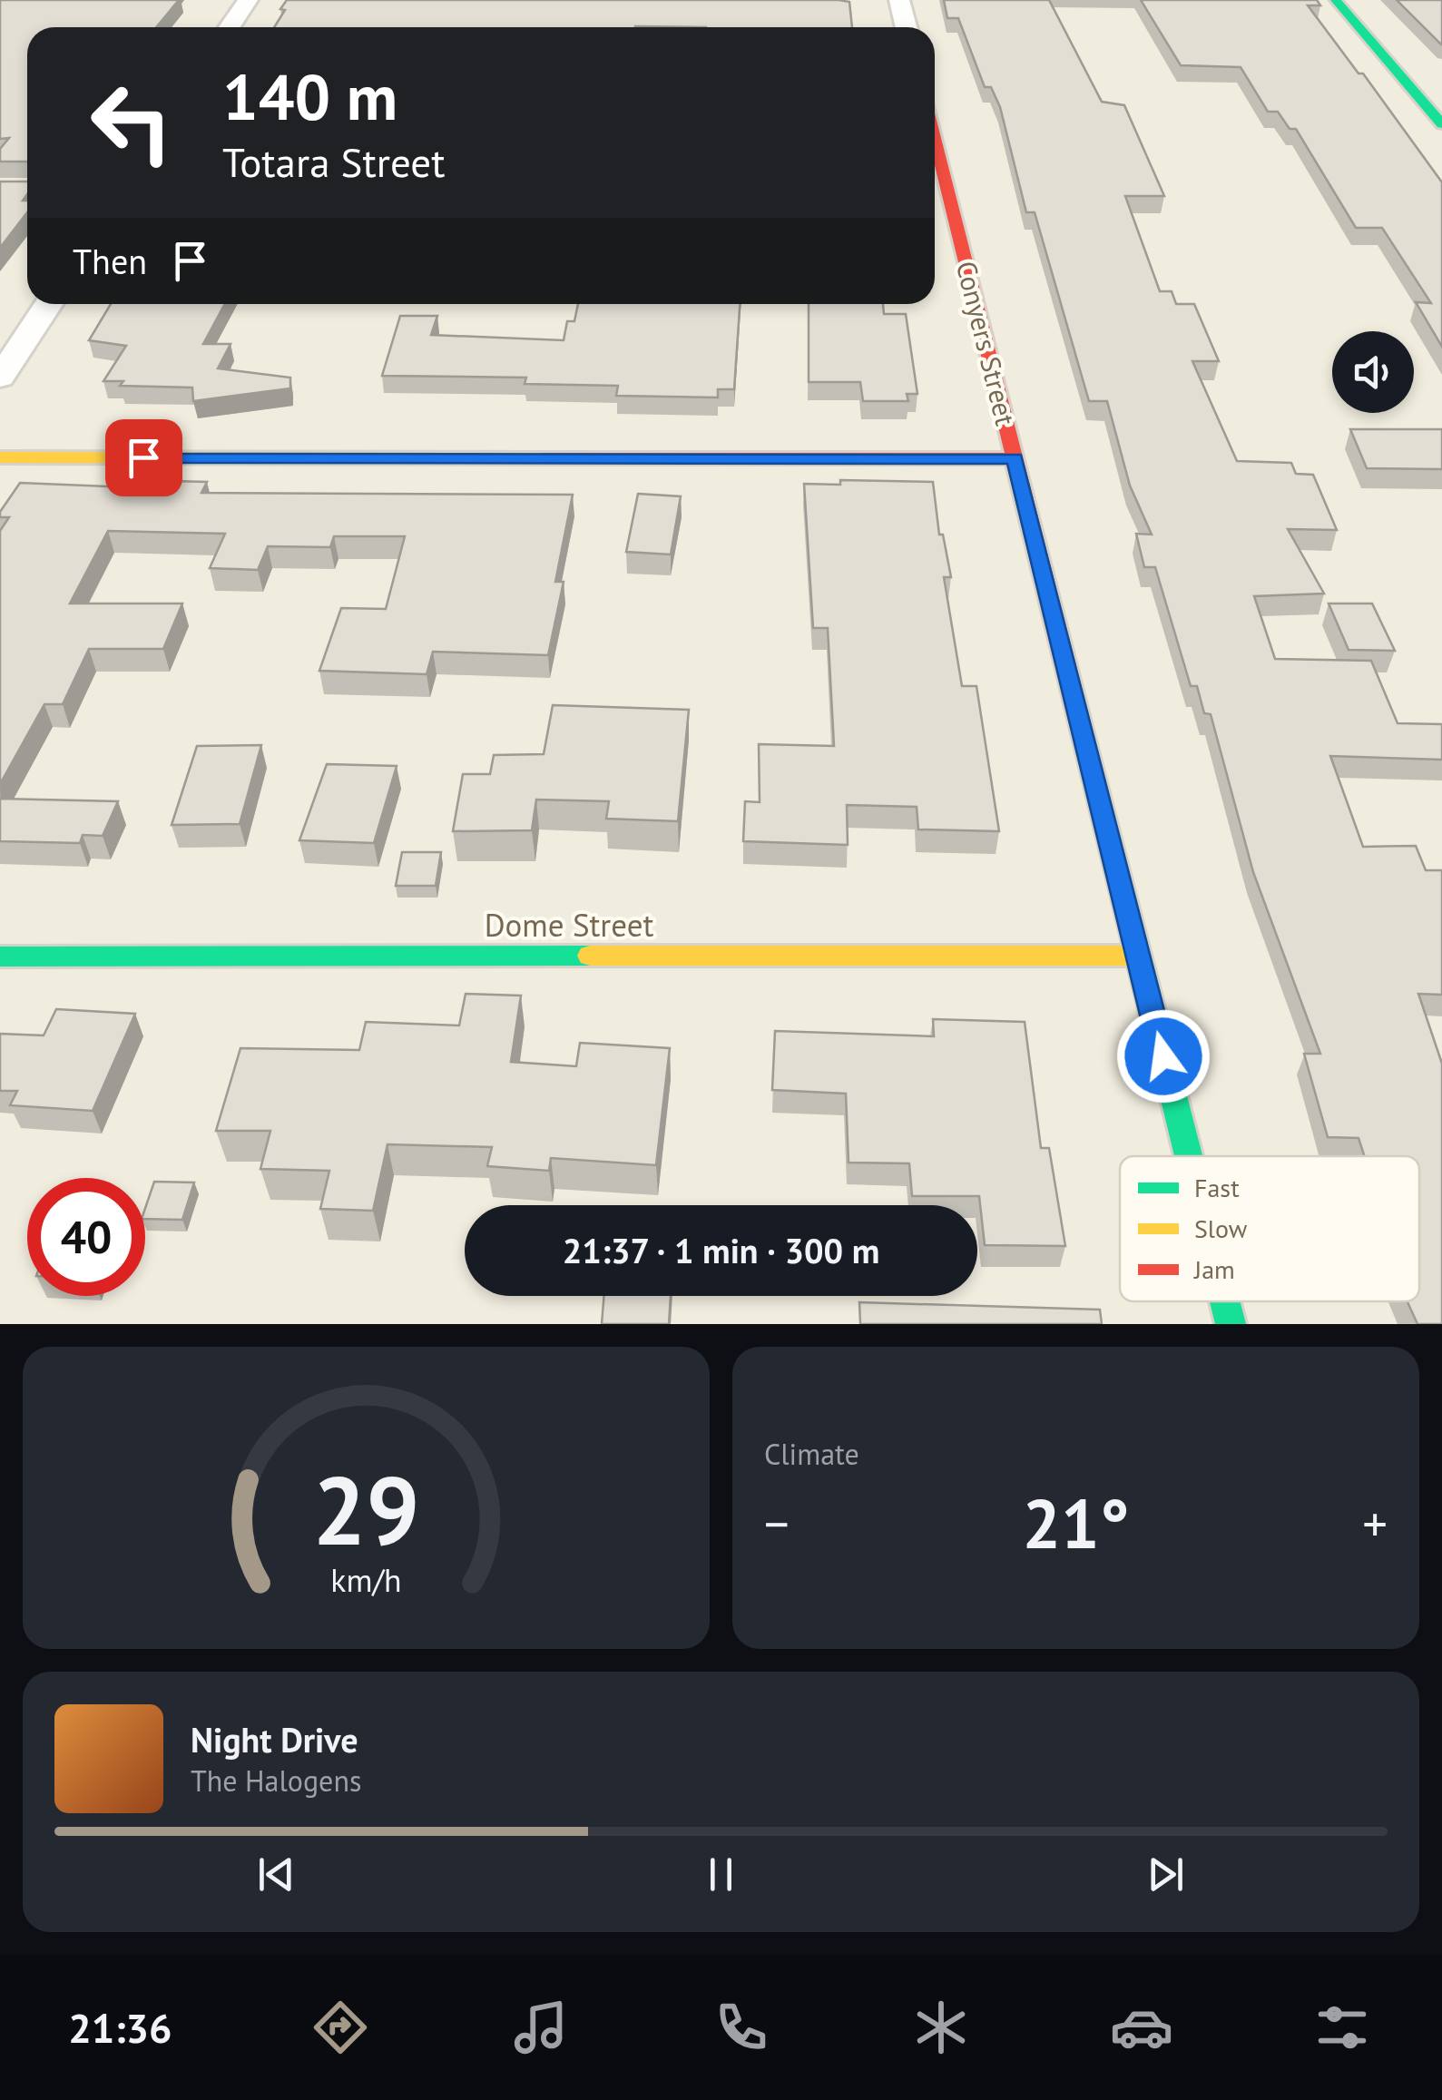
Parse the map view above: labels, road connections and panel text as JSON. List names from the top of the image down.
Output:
{
  "streets": {
    "street": ["Conyers Street", "Dome Street"]
  },
  "crossings": [
    ["Conyers Street", "Dome Street"]
  ],
  "legend": ["Fast", "Slow", "Jam"],
  "page": {
    "turn": ["140 m", "Totara Street"],
    "then": "Then",
    "limit": "40",
    "trip": "21:37 · 1 min · 300 m",
    "tile": "Climate",
    "heat": ["−", "21°", "+"],
    "song": ["Night Drive", "The Halogens"],
    "tabs": "21:36",
    "gauge": ["29", "km/h"]
  }
}
